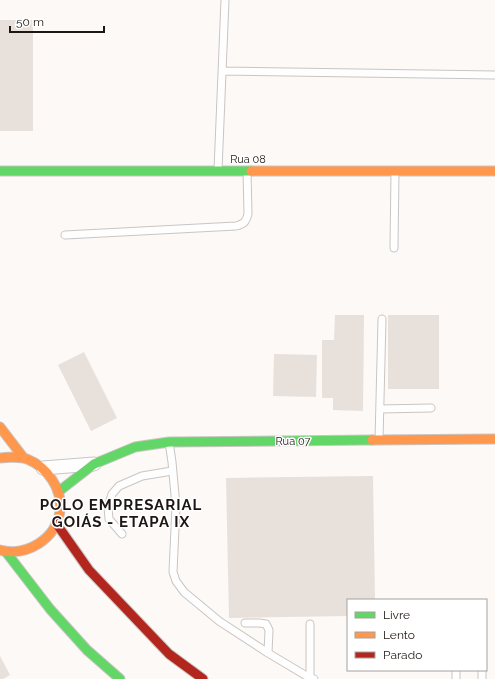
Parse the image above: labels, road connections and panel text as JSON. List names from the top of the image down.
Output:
{
  "streets": {
    "street": ["Rua 08", "Rua 07"]
  },
  "districts": ["POLO EMPRESARIAL GOIÁS - ETAPA IX"],
  "legend": ["Livre", "Lento", "Parado"],
  "scale_bar": "50 m"
}
